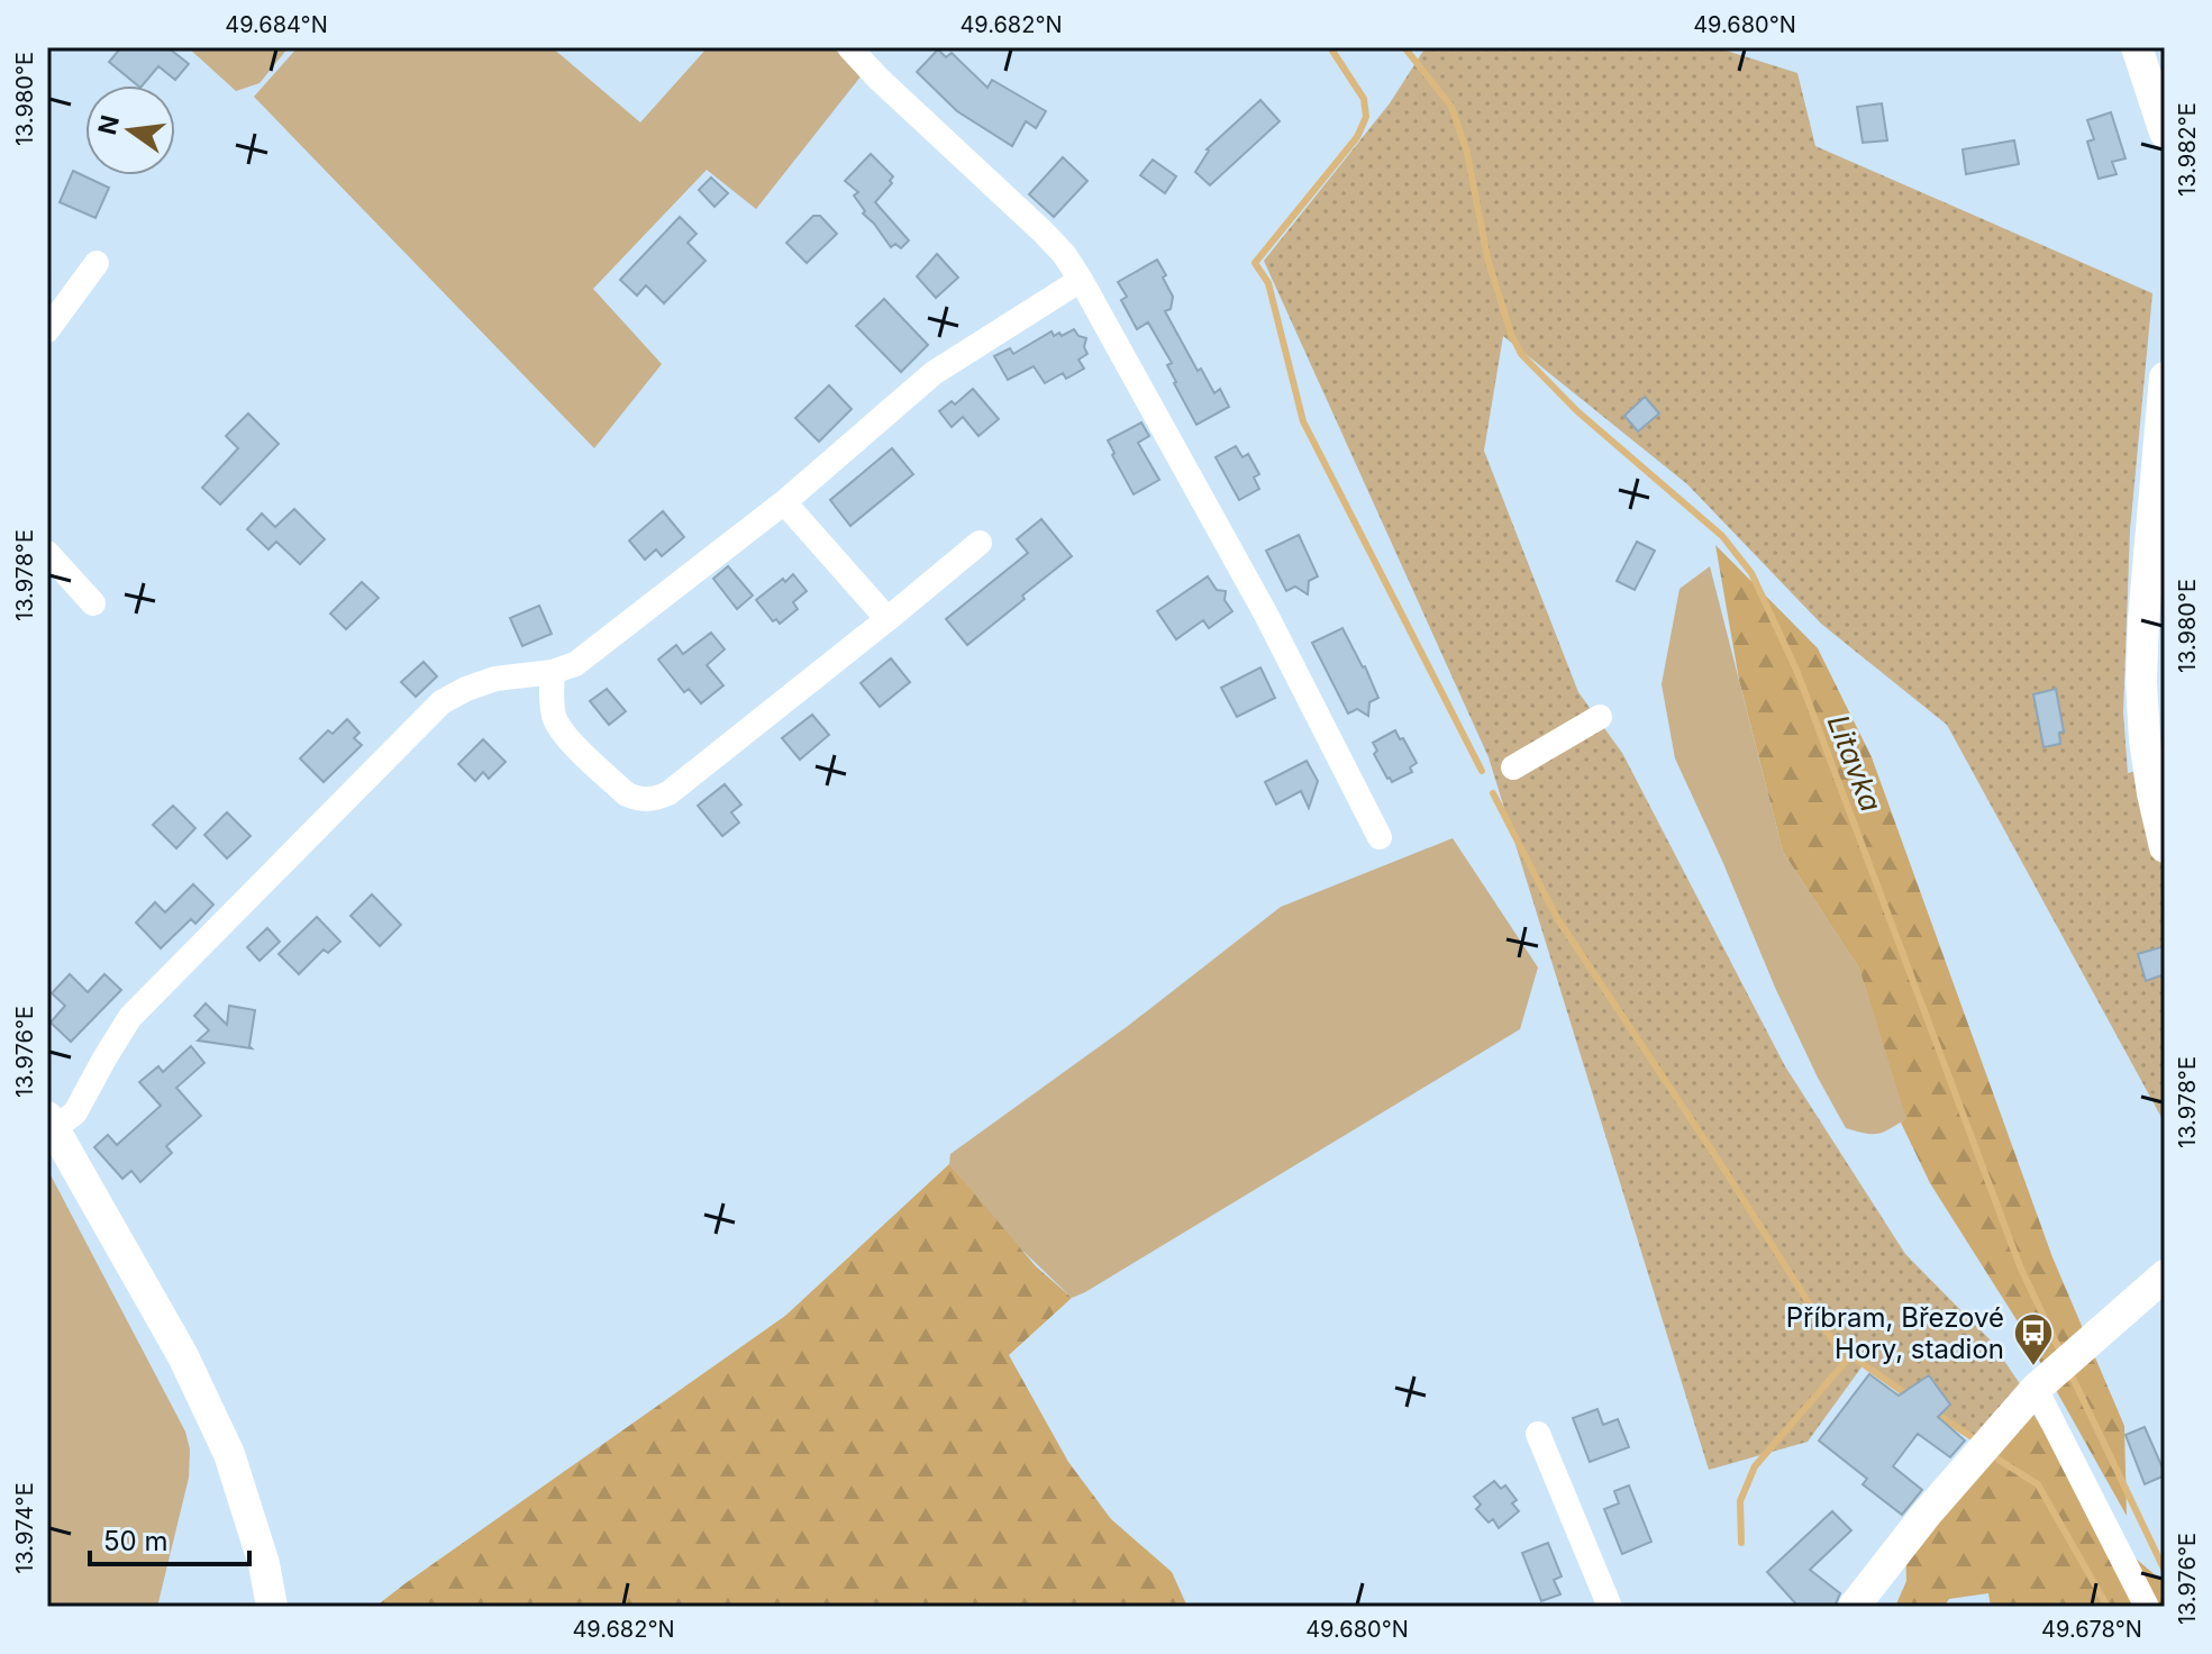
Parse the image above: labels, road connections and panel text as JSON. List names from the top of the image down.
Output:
{
  "water": ["Litavka"],
  "places": {
    "bus stop": ["Příbram, Březové Hory, stadion"]
  },
  "scale_bar": "50 m",
  "north": "left",
  "coordinates": [
    "49.684°N",
    "49.682°N",
    "49.680°N",
    "13.980°E",
    "13.982°E",
    "13.978°E",
    "13.976°E",
    "13.974°E",
    "49.678°N"
  ]
}
